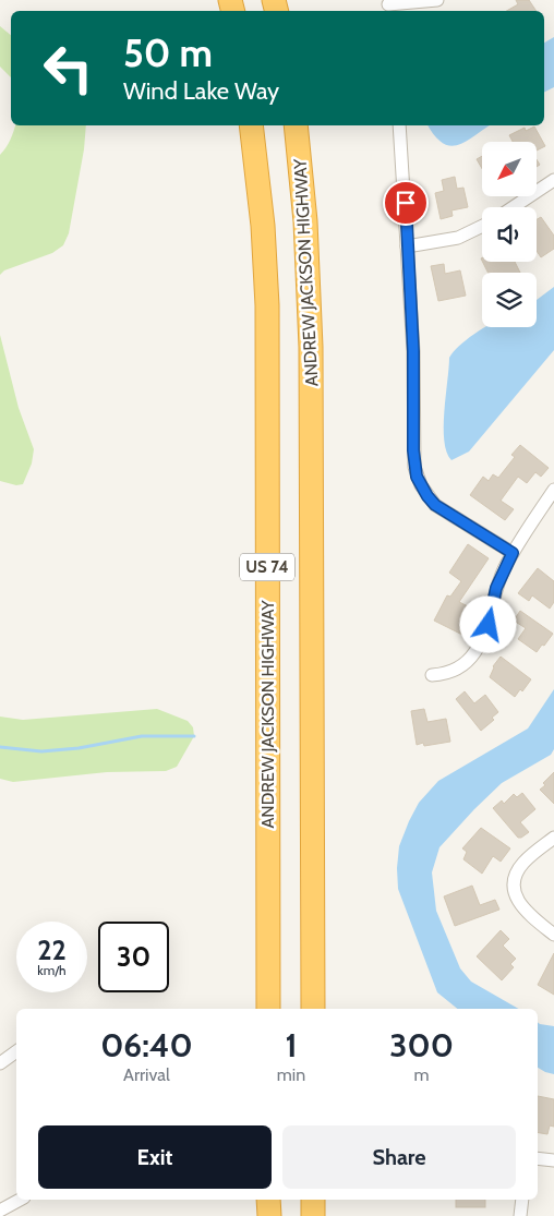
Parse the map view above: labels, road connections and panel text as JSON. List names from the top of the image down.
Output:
{
  "streets": {
    "highway": ["ANDREW JACKSON HIGHWAY", "US 74"]
  },
  "north": "bottom left",
  "page": {
    "turn": ["50 m", "Wind Lake Way"],
    "speed": "22 km/h",
    "limit": "30",
    "eta": [
      "06:40",
      "Arrival",
      "1",
      "min",
      "300",
      "m"
    ],
    "buttons": ["Exit", "Share"]
  }
}
